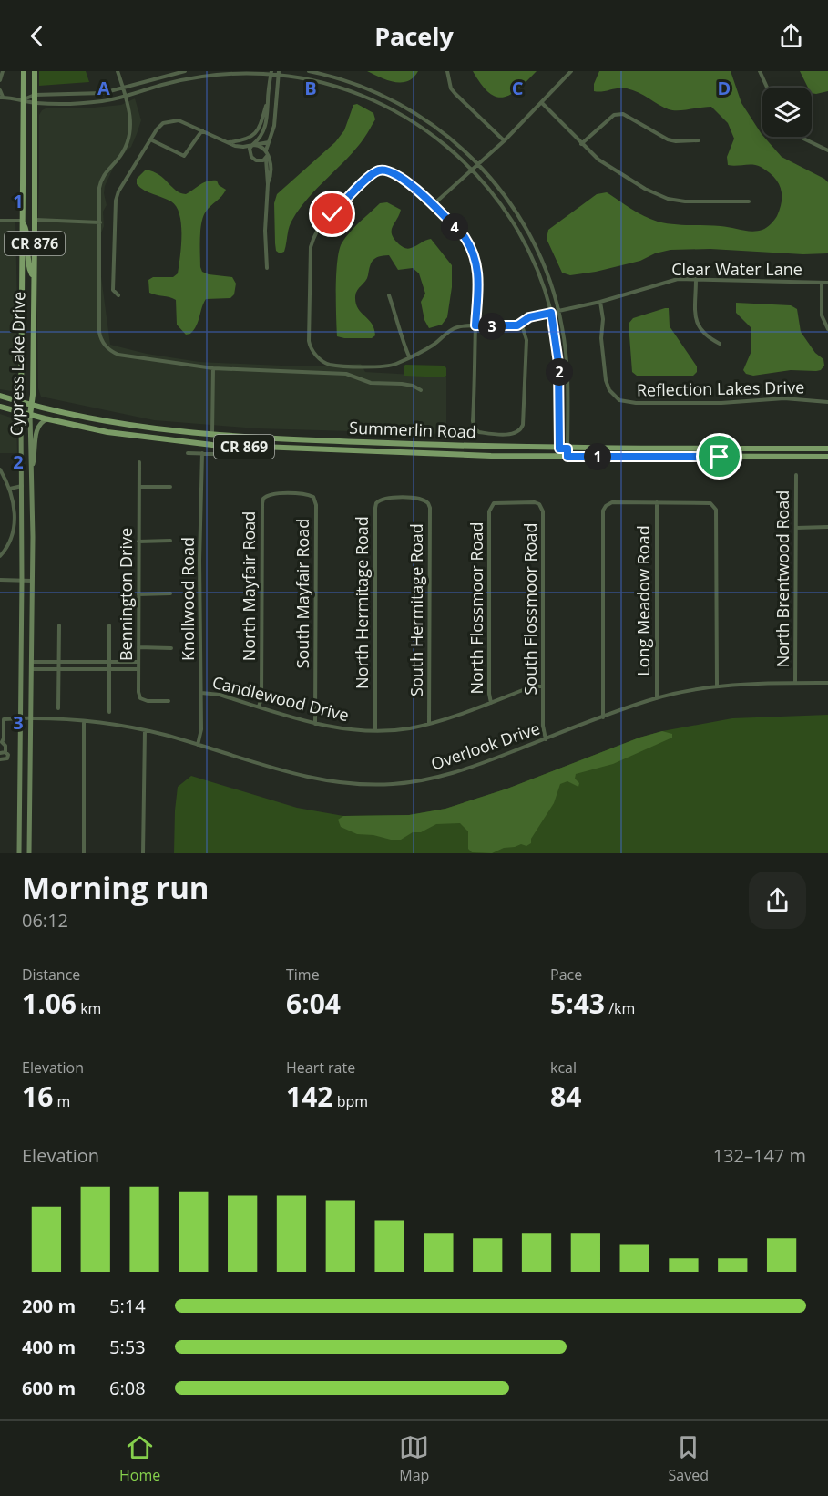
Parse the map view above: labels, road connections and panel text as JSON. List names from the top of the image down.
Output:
{
  "streets": {
    "main road": [
      "CR 876",
      "Cypress Lake Drive",
      "Summerlin Road",
      "CR 869"
    ],
    "street": [
      "Clear Water Lane",
      "Reflection Lakes Drive",
      "North Brentwood Road",
      "North Mayfair Road",
      "South Mayfair Road",
      "Bennington Drive",
      "Knollwood Road",
      "Long Meadow Road",
      "North Hermitage Road",
      "North Flossmoor Road",
      "South Flossmoor Road",
      "South Hermitage Road",
      "Candlewood Drive",
      "Overlook Drive"
    ]
  },
  "crossings": [
    ["Clear Water Lane", "Reflection Lakes Drive"],
    ["Cypress Lake Drive", "Summerlin Road"],
    ["Cypress Lake Drive", "Overlook Drive"],
    ["North Brentwood Road", "Overlook Drive"],
    ["North Mayfair Road", "South Mayfair Road"],
    ["North Mayfair Road", "Candlewood Drive"],
    ["South Mayfair Road", "Candlewood Drive"],
    ["Knollwood Road", "Candlewood Drive"],
    ["Knollwood Road", "Overlook Drive"],
    ["Long Meadow Road", "Overlook Drive"],
    ["North Hermitage Road", "South Hermitage Road"],
    ["North Hermitage Road", "Candlewood Drive"],
    ["North Flossmoor Road", "South Flossmoor Road"],
    ["North Flossmoor Road", "Candlewood Drive"],
    ["South Flossmoor Road", "Candlewood Drive"],
    ["South Flossmoor Road", "Overlook Drive"],
    ["South Hermitage Road", "Candlewood Drive"]
  ],
  "page": {
    "header": "Pacely",
    "pins": [
      "4",
      "3",
      "2",
      "1"
    ],
    "heading": ["Morning run", "06:12"],
    "stats": [
      ["Distance", "1.06 km"],
      ["Time", "6:04"],
      ["Pace", "5:43 /km"],
      ["Elevation", "16 m"],
      ["Heart rate", "142 bpm"],
      ["kcal", "84"]
    ],
    "chart": ["Elevation", "132–147 m"],
    "list": [
      {
        "name": "200 m",
        "note": "5:14"
      },
      {
        "name": "400 m",
        "note": "5:53"
      },
      {
        "name": "600 m",
        "note": "6:08"
      }
    ],
    "tabs": ["Home", "Map", "Saved"]
  },
  "grid": {
    "columns": [
      "A",
      "B",
      "C",
      "D"
    ],
    "rows": ["1", "2", "3"]
  }
}
